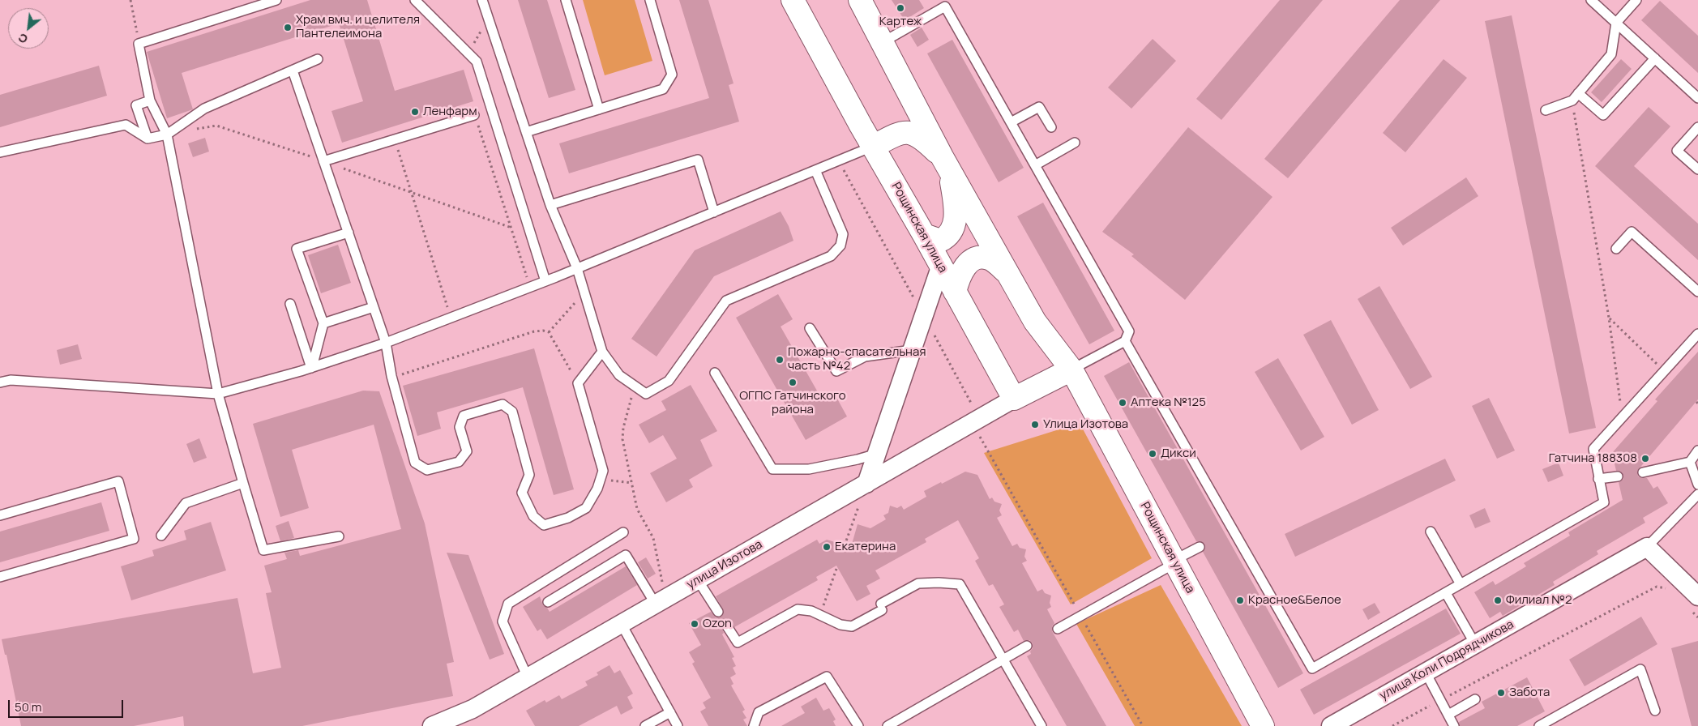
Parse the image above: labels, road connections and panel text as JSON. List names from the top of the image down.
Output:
{
  "streets": {
    "street": ["Рощинская улица", "улица Изотова", "улица Коли Подрядчикова"]
  },
  "crossings": [
    ["Рощинская улица", "улица Изотова"]
  ],
  "places": [
    "Картеж",
    "Храм вмч. и целителя Пантелеимона",
    "Ленфарм",
    "Пожарно-спасательная часть №42",
    "ОГПС Гатчинского района",
    "Аптека №125",
    "Улица Изотова",
    "Дикси",
    "Гатчина 188308",
    "Екатерина",
    "Красное&Белое",
    "Филиал №2",
    "Ozon",
    "Забота"
  ],
  "scale_bar": "50 m",
  "north": "bottom left"
}
